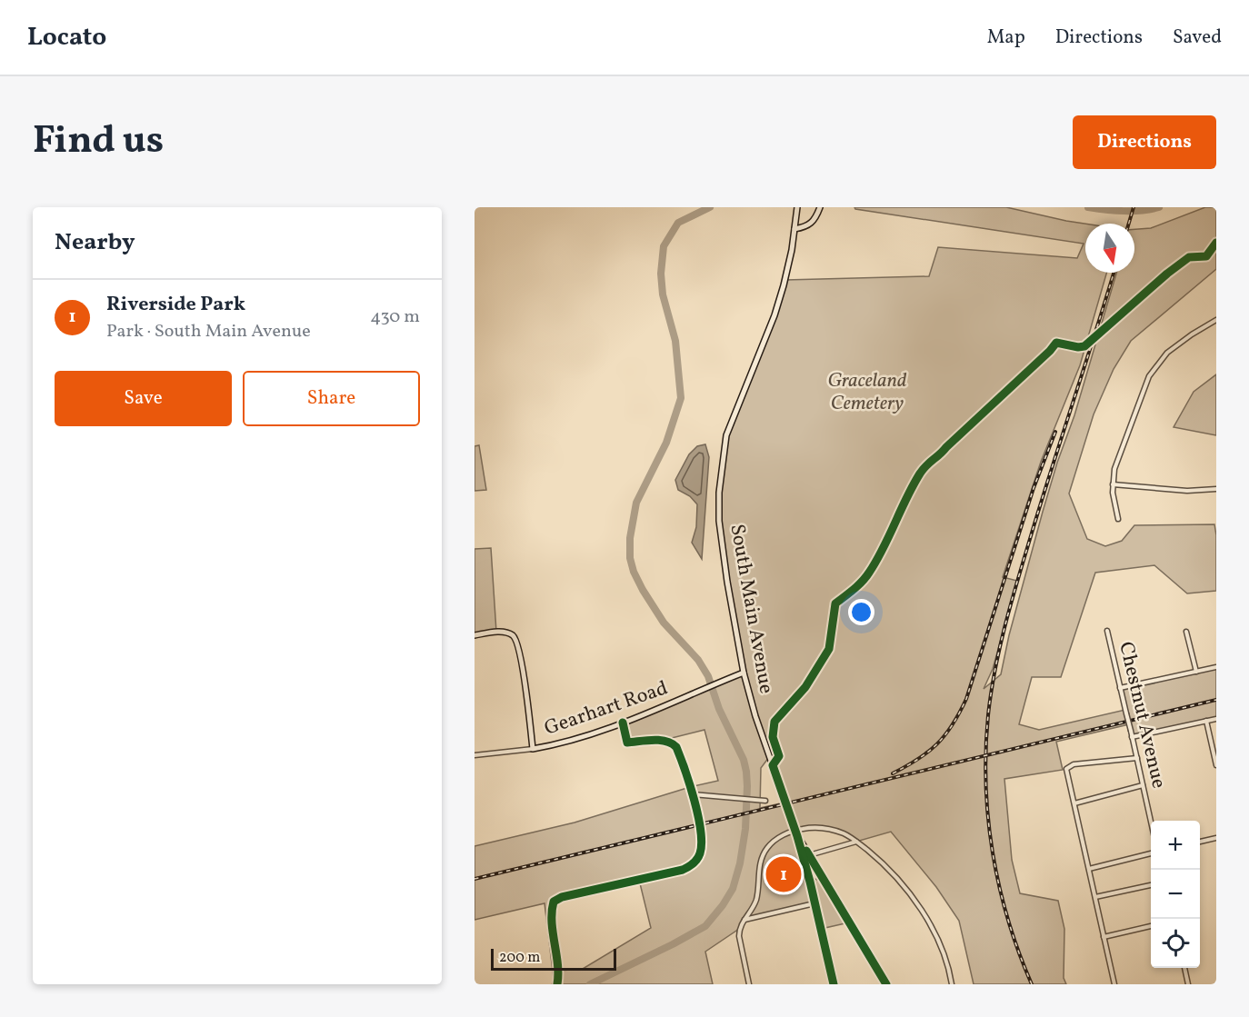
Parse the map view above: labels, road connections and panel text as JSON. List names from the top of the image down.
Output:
{
  "streets": {
    "main road": ["South Main Avenue", "Gearhart Road"],
    "street": ["Chestnut Avenue"]
  },
  "crossings": [
    ["South Main Avenue", "Gearhart Road"]
  ],
  "parks": ["Graceland Cemetery"],
  "scale_bar": "200 m",
  "north": "bottom",
  "page": {
    "header": "Locato",
    "nav": ["Map", "Directions", "Saved"],
    "title": "Find us",
    "buttons": [
      "Directions",
      ["Save", "Share"]
    ],
    "heading": "Nearby",
    "list": [
      {
        "mark": "1",
        "name": "Riverside Park",
        "note": "Park · South Main Avenue",
        "value": "430 m"
      }
    ],
    "map_buttons": ["+", "−"],
    "pins": "1",
    "scale": "200 m"
  }
}
